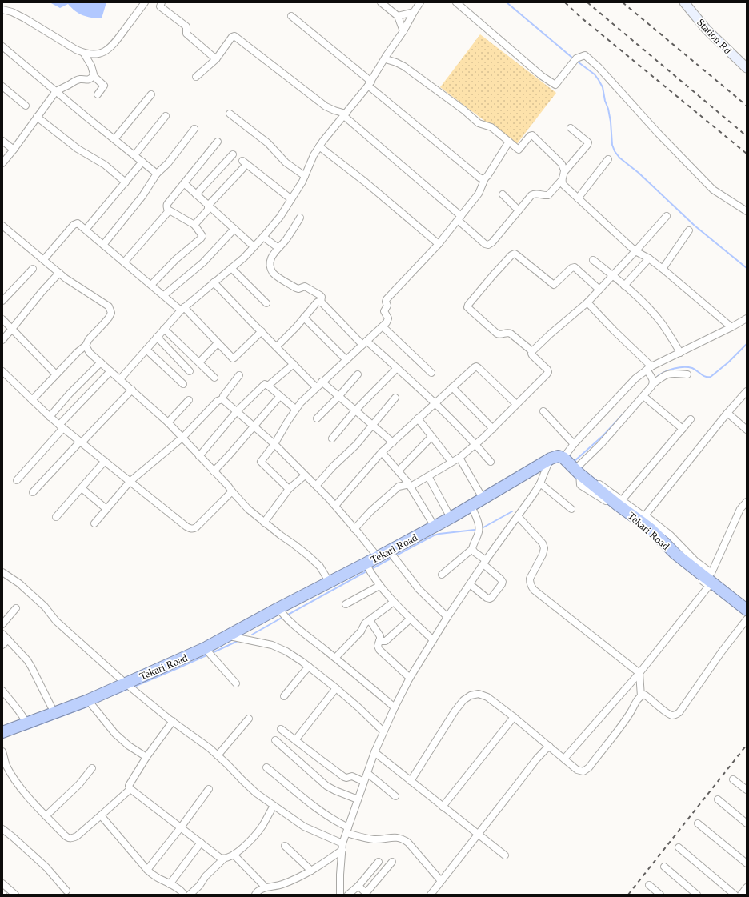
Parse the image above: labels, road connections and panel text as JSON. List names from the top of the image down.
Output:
{
  "streets": {
    "highway": ["Tekari Road"],
    "street": ["Station Rd"]
  }
}
